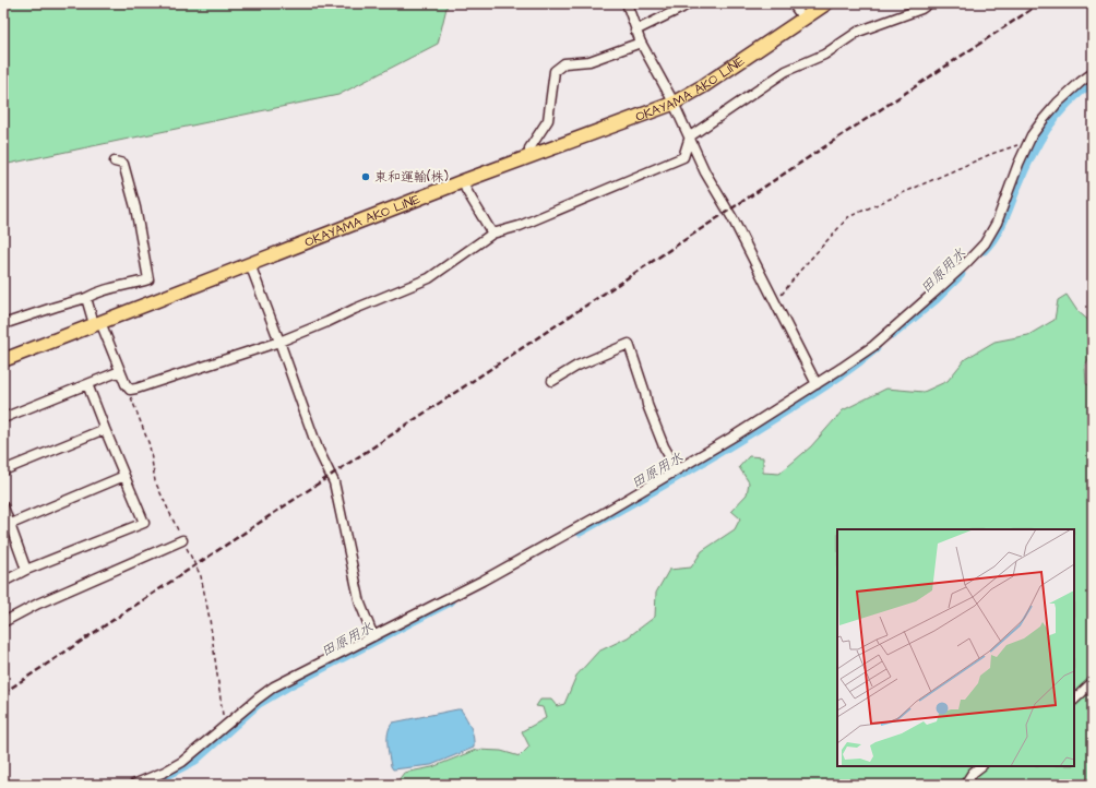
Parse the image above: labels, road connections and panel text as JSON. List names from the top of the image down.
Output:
{
  "streets": {
    "main road": ["OKAYAMA AKO LINE"]
  },
  "water": ["田原用水"],
  "places": ["東和運輸(株)"]
}
